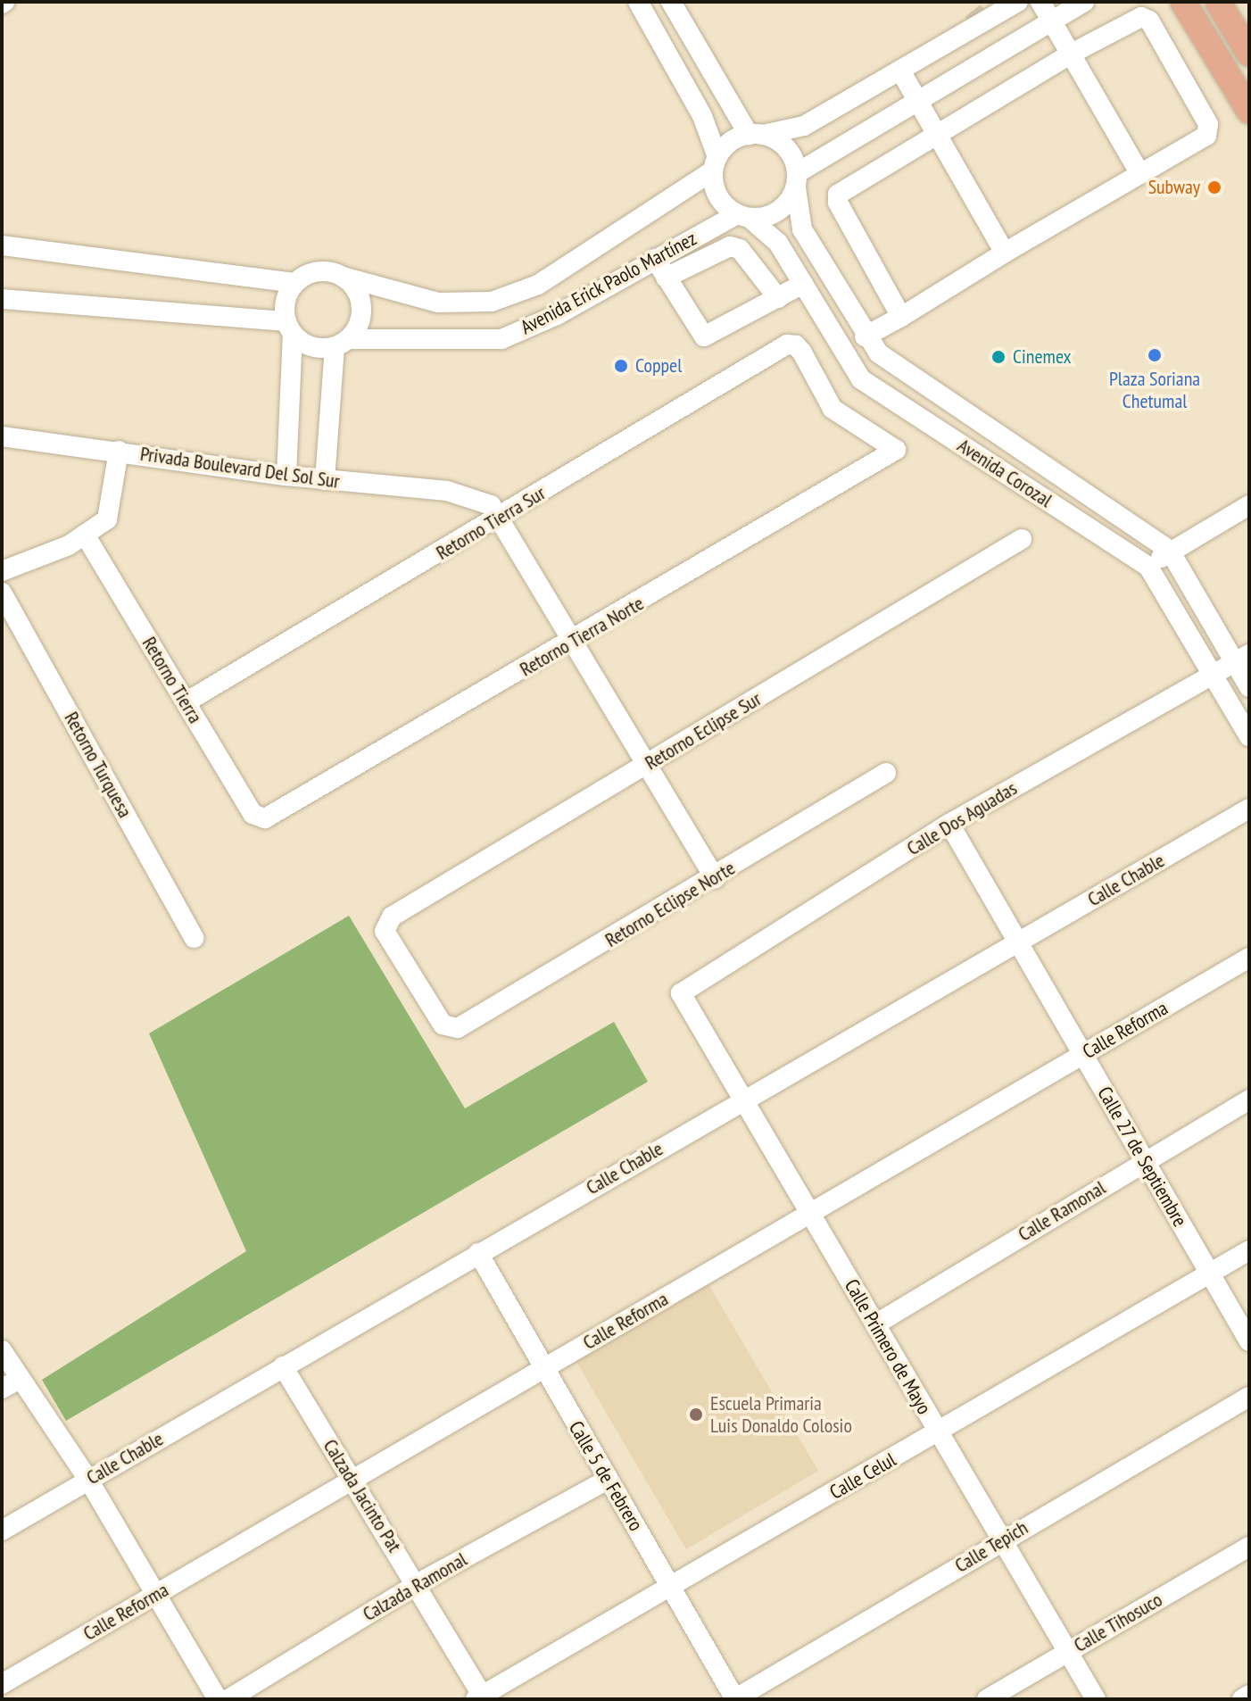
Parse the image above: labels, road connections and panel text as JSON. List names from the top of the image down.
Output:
{
  "streets": {
    "street": [
      "Avenida Erick Paolo Martínez",
      "Privada Boulevard Del Sol Sur",
      "Avenida Corozal",
      "Retorno Tierra Sur",
      "Retorno Tierra Norte",
      "Retorno Tierra",
      "Retorno Eclipse Sur",
      "Retorno Turquesa",
      "Calle Dos Aguadas",
      "Calle Chable",
      "Retorno Eclipse Norte",
      "Calle Reforma",
      "Calle 27 de Septiembre",
      "Calle Ramonal",
      "Calle Primero de Mayo",
      "Calle 5 de Febrero",
      "Calle Celul",
      "Calzada Jacinto Pat",
      "Calle Tepich",
      "Calzada Ramonal",
      "Calle Tihosuco"
    ]
  },
  "crossings": [
    ["Avenida Erick Paolo Martínez", "Avenida Corozal"],
    ["Privada Boulevard Del Sol Sur", "Retorno Tierra Sur"],
    ["Avenida Corozal", "Calle Dos Aguadas"],
    ["Retorno Tierra Sur", "Retorno Tierra Norte"],
    ["Retorno Tierra Sur", "Retorno Tierra"],
    ["Retorno Tierra Norte", "Retorno Tierra"],
    ["Retorno Eclipse Sur", "Retorno Eclipse Norte"],
    ["Calle Dos Aguadas", "Calle 27 de Septiembre"],
    ["Calle Dos Aguadas", "Calle Primero de Mayo"],
    ["Calle Chable", "Calle 27 de Septiembre"],
    ["Calle Chable", "Calle Primero de Mayo"],
    ["Calle Chable", "Calle 5 de Febrero"],
    ["Calle Chable", "Calzada Jacinto Pat"],
    ["Calle Reforma", "Calle 27 de Septiembre"],
    ["Calle Reforma", "Calle Primero de Mayo"],
    ["Calle Reforma", "Calle 5 de Febrero"],
    ["Calle Reforma", "Calzada Jacinto Pat"],
    ["Calle 27 de Septiembre", "Calle Ramonal"],
    ["Calle 27 de Septiembre", "Calle Celul"],
    ["Calle Ramonal", "Calle Primero de Mayo"],
    ["Calle Primero de Mayo", "Calle Celul"],
    ["Calle Primero de Mayo", "Calle Tepich"],
    ["Calle Primero de Mayo", "Calle Tihosuco"],
    ["Calle 5 de Febrero", "Calle Celul"],
    ["Calle 5 de Febrero", "Calle Tepich"],
    ["Calle 5 de Febrero", "Calzada Ramonal"],
    ["Calle Celul", "Calzada Jacinto Pat"],
    ["Calzada Jacinto Pat", "Calzada Ramonal"]
  ],
  "places": [
    "Subway",
    "Plaza Soriana Chetumal",
    "Cinemex",
    "Coppel",
    "Escuela Primaria Luis Donaldo Colosio"
  ]
}
